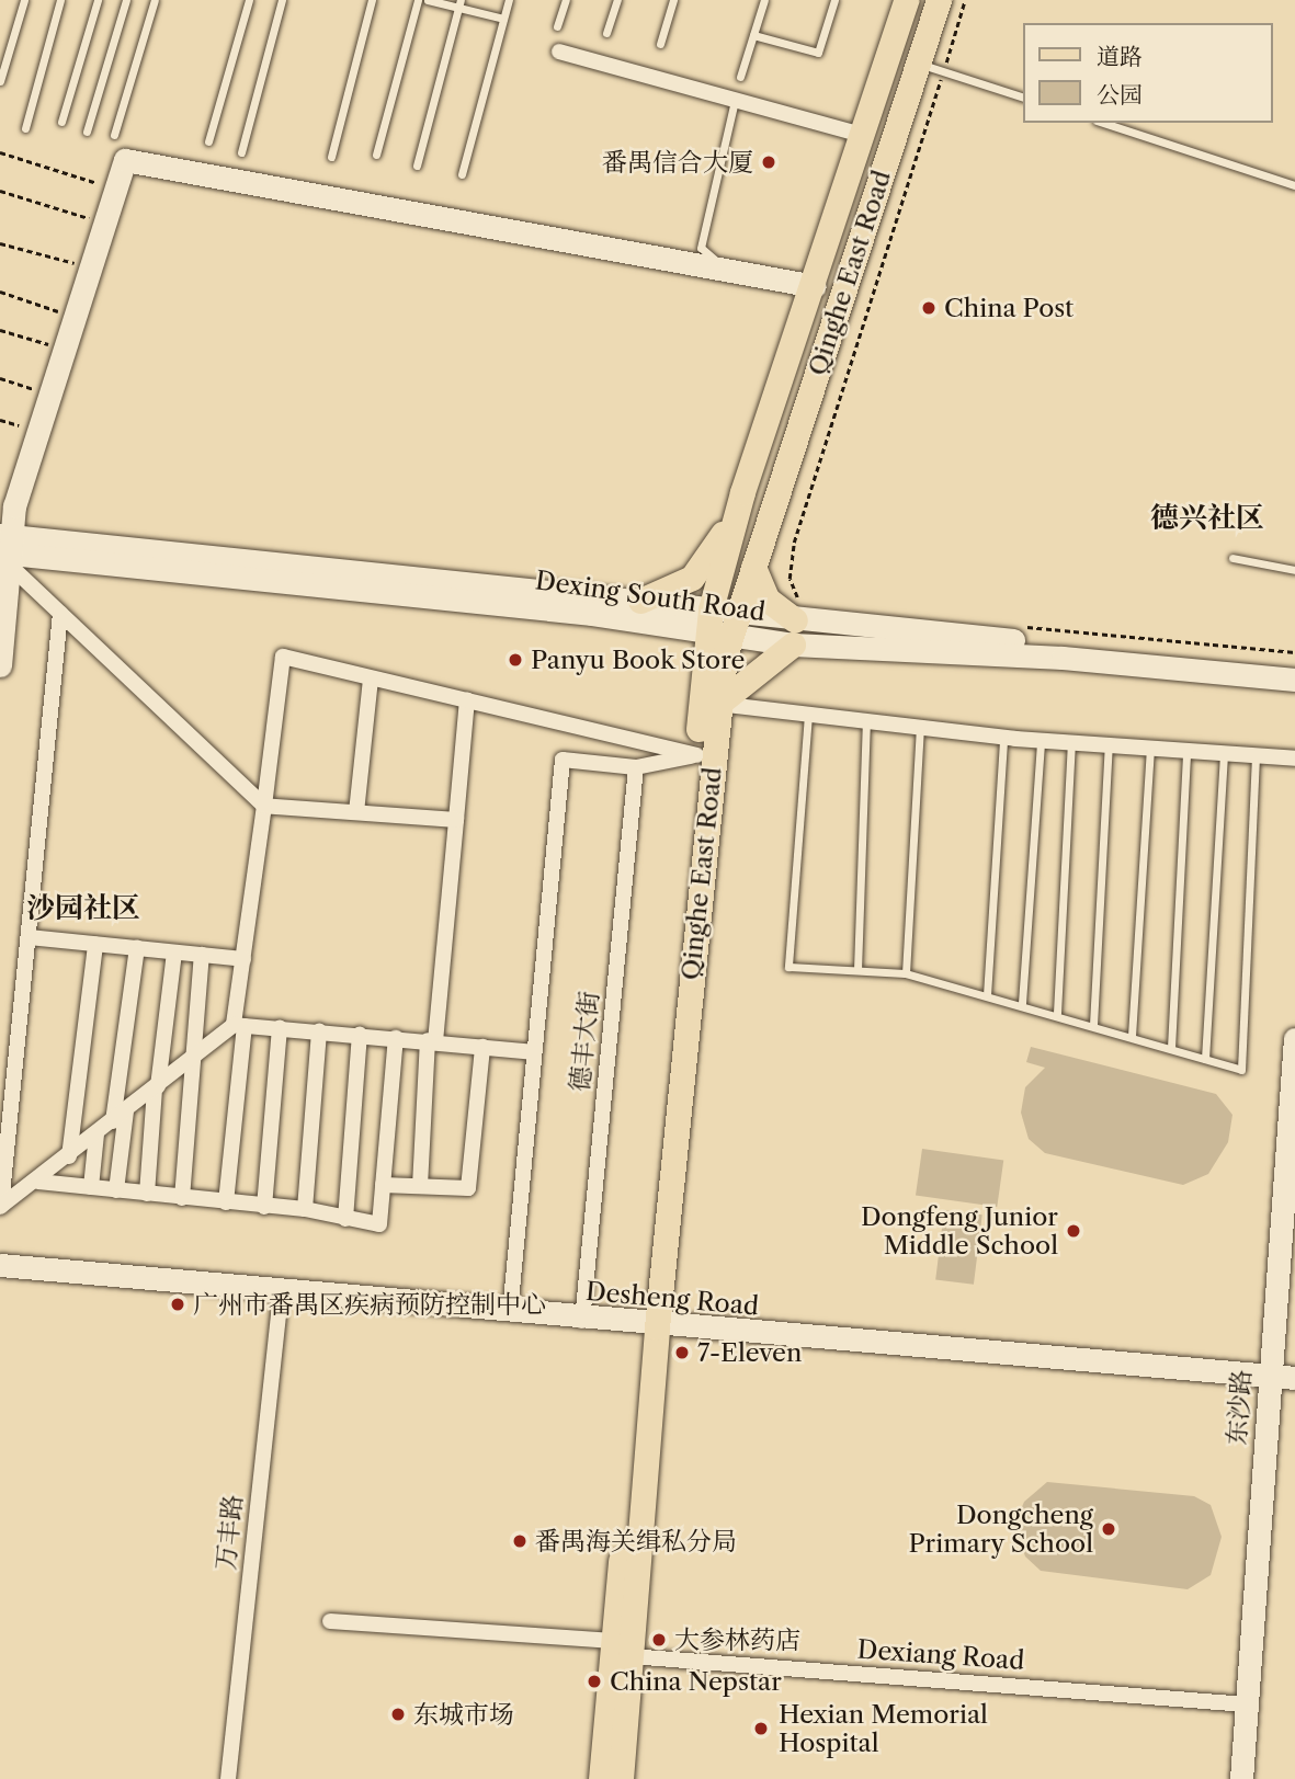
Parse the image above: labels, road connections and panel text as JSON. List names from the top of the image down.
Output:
{
  "streets": {
    "main road": ["Qinghe East Road"],
    "street": [
      "Dexing South Road",
      "德丰大街",
      "Desheng Road",
      "东沙路",
      "万丰路",
      "Dexiang Road"
    ]
  },
  "crossings": [
    ["Qinghe East Road", "Dexing South Road"],
    ["Qinghe East Road", "Desheng Road"],
    ["Qinghe East Road", "Dexiang Road"],
    ["德丰大街", "Desheng Road"],
    ["Desheng Road", "东沙路"],
    ["Desheng Road", "万丰路"],
    ["东沙路", "Dexiang Road"]
  ],
  "districts": ["德兴社区", "沙园社区"],
  "places": [
    "番禺信合大厦",
    "China Post",
    "Panyu Book Store",
    "Dongfeng Junior Middle School",
    "广州市番禺区疾病预防控制中心",
    "7-Eleven",
    "Dongcheng Primary School",
    "番禺海关缉私分局",
    "大参林药店",
    "China Nepstar",
    "东城市场",
    "Hexian Memorial Hospital"
  ],
  "legend": ["道路", "公园"]
}
